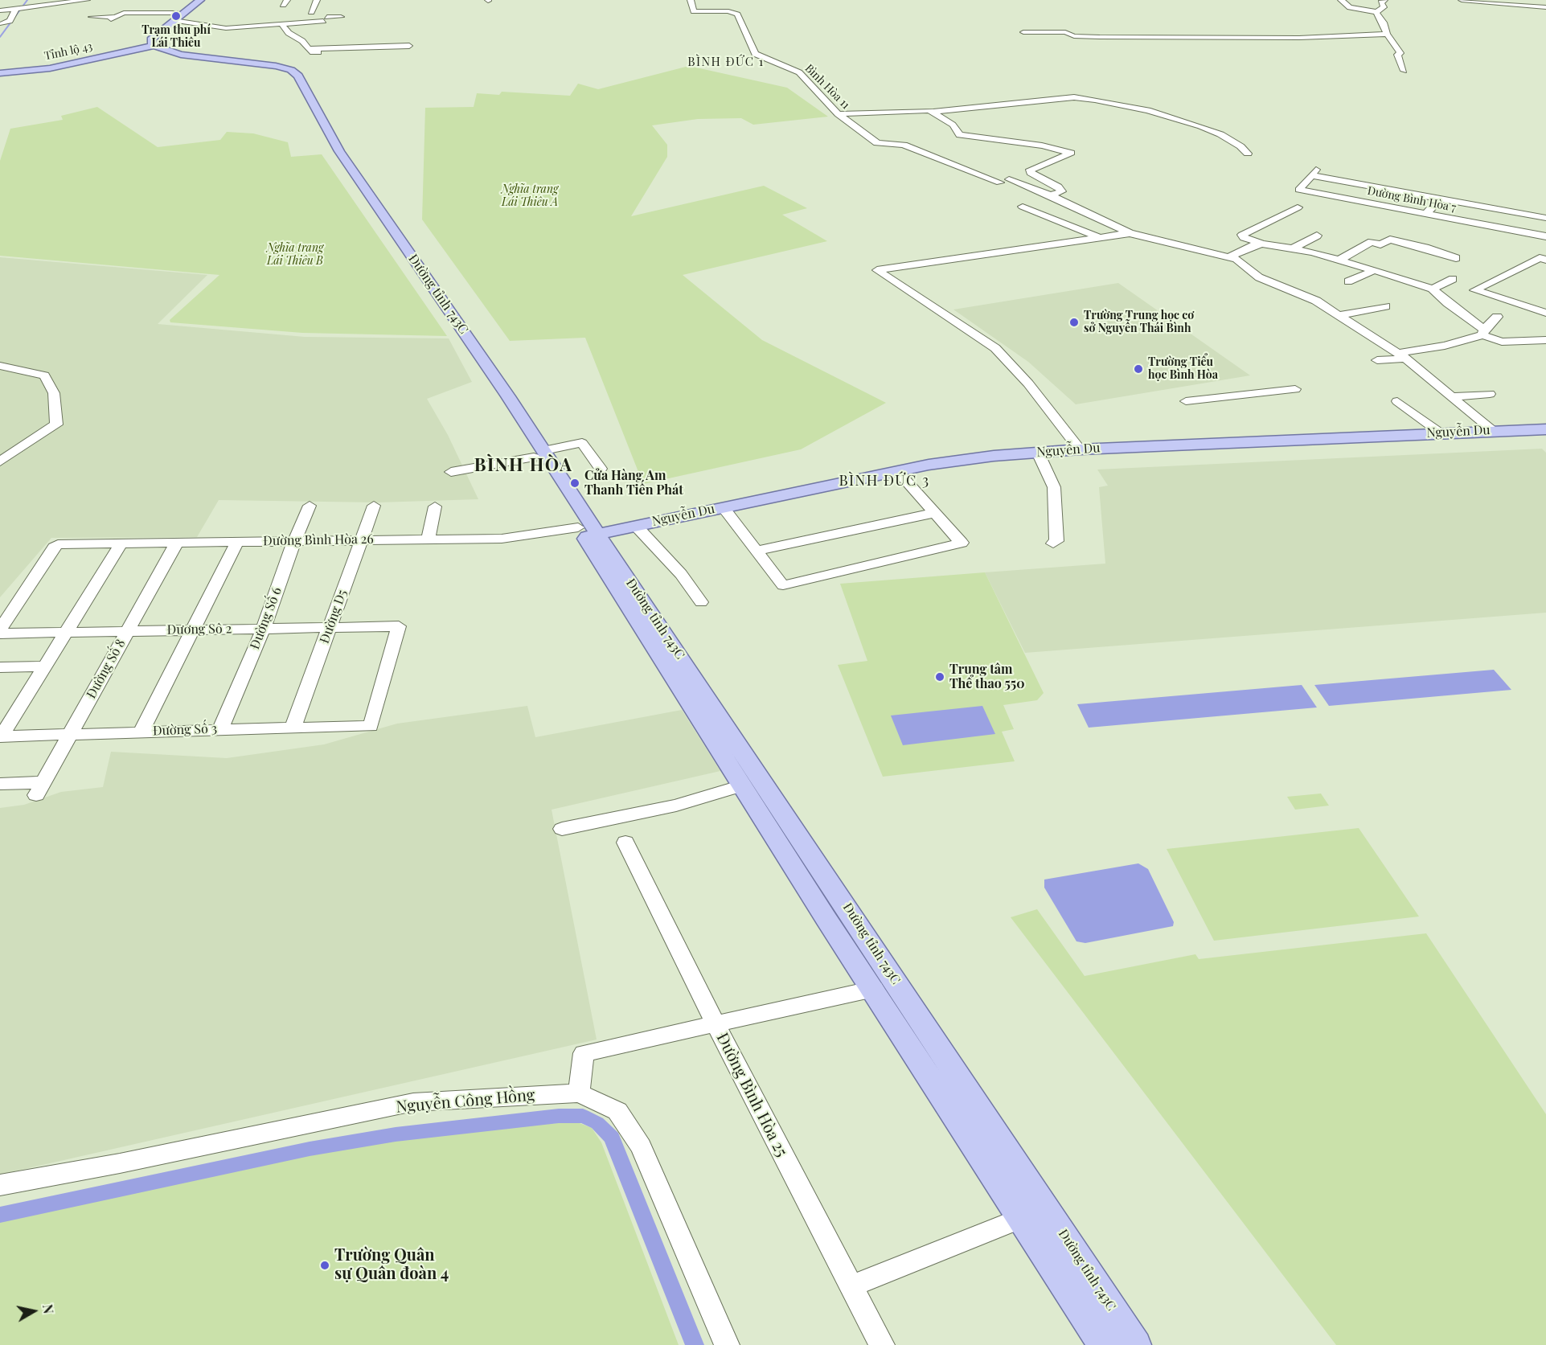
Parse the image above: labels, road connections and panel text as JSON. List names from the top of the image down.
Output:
{
  "streets": {
    "main road": ["Tỉnh lộ 43", "Đường tỉnh 743C", "Nguyễn Du"],
    "street": [
      "Bình Hòa 11",
      "Đường Bình Hòa 7",
      "Đường Bình Hòa 26",
      "Đường D5",
      "Đường Số 6",
      "Đương Sô 2",
      "Đường Số 8",
      "Đường Số 3",
      "Đường Bình Hòa 25",
      "Nguyễn Công Hồng"
    ]
  },
  "crossings": [
    ["Tỉnh lộ 43", "Đường tỉnh 743C"],
    ["Đường tỉnh 743C", "Nguyễn Du"],
    ["Đường tỉnh 743C", "Đường Bình Hòa 26"],
    ["Nguyễn Du", "Đường Bình Hòa 26"],
    ["Đường Bình Hòa 26", "Đường D5"],
    ["Đường Bình Hòa 26", "Đường Số 6"],
    ["Đường Bình Hòa 26", "Đường Số 8"],
    ["Đường D5", "Đương Sô 2"],
    ["Đường D5", "Đường Số 3"],
    ["Đường Số 6", "Đương Sô 2"],
    ["Đường Số 6", "Đường Số 3"],
    ["Đương Sô 2", "Đường Số 8"],
    ["Đương Sô 2", "Đường Số 3"],
    ["Đường Số 8", "Đường Số 3"]
  ],
  "districts": ["BÌNH ĐỨC 1", "BÌNH HÒA", "BÌNH ĐỨC 3"],
  "parks": ["Nghĩa trang Lái Thiêu A", "Nghĩa trang Lái Thiêu B"],
  "places": [
    "Trạm thu phí Lái Thiêu",
    "Trường Trung học cơ sở Nguyễn Thái Bình",
    "Trường Tiểu học Bình Hòa",
    "Cửa Hàng Am Thanh Tiến Phát",
    "Trung tâm Thể thao 550",
    "Trường Quân sự Quân đoàn 4"
  ],
  "north": "right"
}
